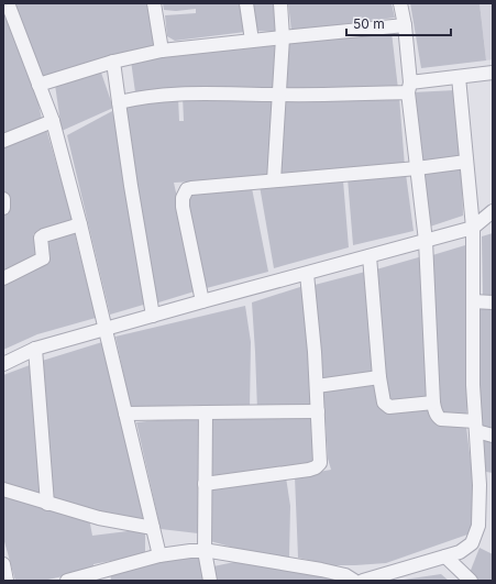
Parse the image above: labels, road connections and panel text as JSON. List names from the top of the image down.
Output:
{
  "scale_bar": "50 m"
}
